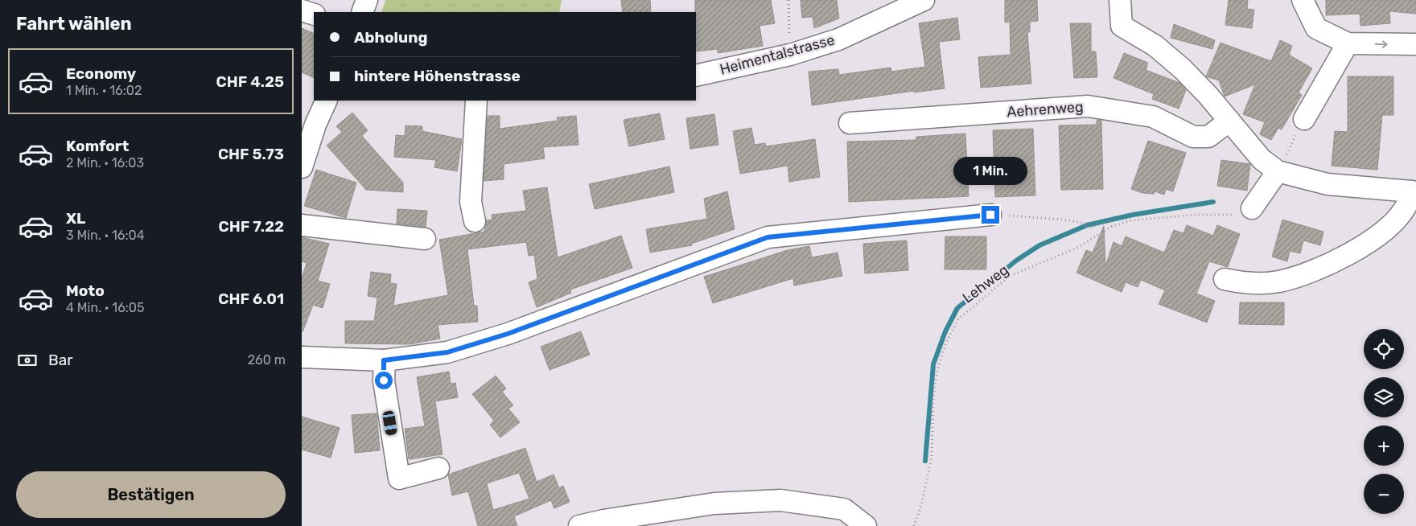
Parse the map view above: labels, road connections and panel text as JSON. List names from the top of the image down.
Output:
{
  "streets": {
    "street": ["Heimentalstrasse", "Aehrenweg"],
    "path": ["Lehweg"]
  },
  "page": {
    "heading": "Fahrt wählen",
    "banner": ["Abholung", "hintere Höhenstrasse"],
    "list": [
      {
        "name": "Economy",
        "note": "1 Min. · 16:02",
        "value": "CHF 4.25"
      },
      {
        "name": "Komfort",
        "note": "2 Min. · 16:03",
        "value": "CHF 5.73"
      },
      {
        "name": "XL",
        "note": "3 Min. · 16:04",
        "value": "CHF 7.22"
      },
      {
        "name": "Moto",
        "note": "4 Min. · 16:05",
        "value": "CHF 6.01"
      }
    ],
    "bubble": "1 Min.",
    "map_buttons": ["+", "−"],
    "pay": ["Bar", "260 m"],
    "buttons": "Bestätigen"
  }
}
